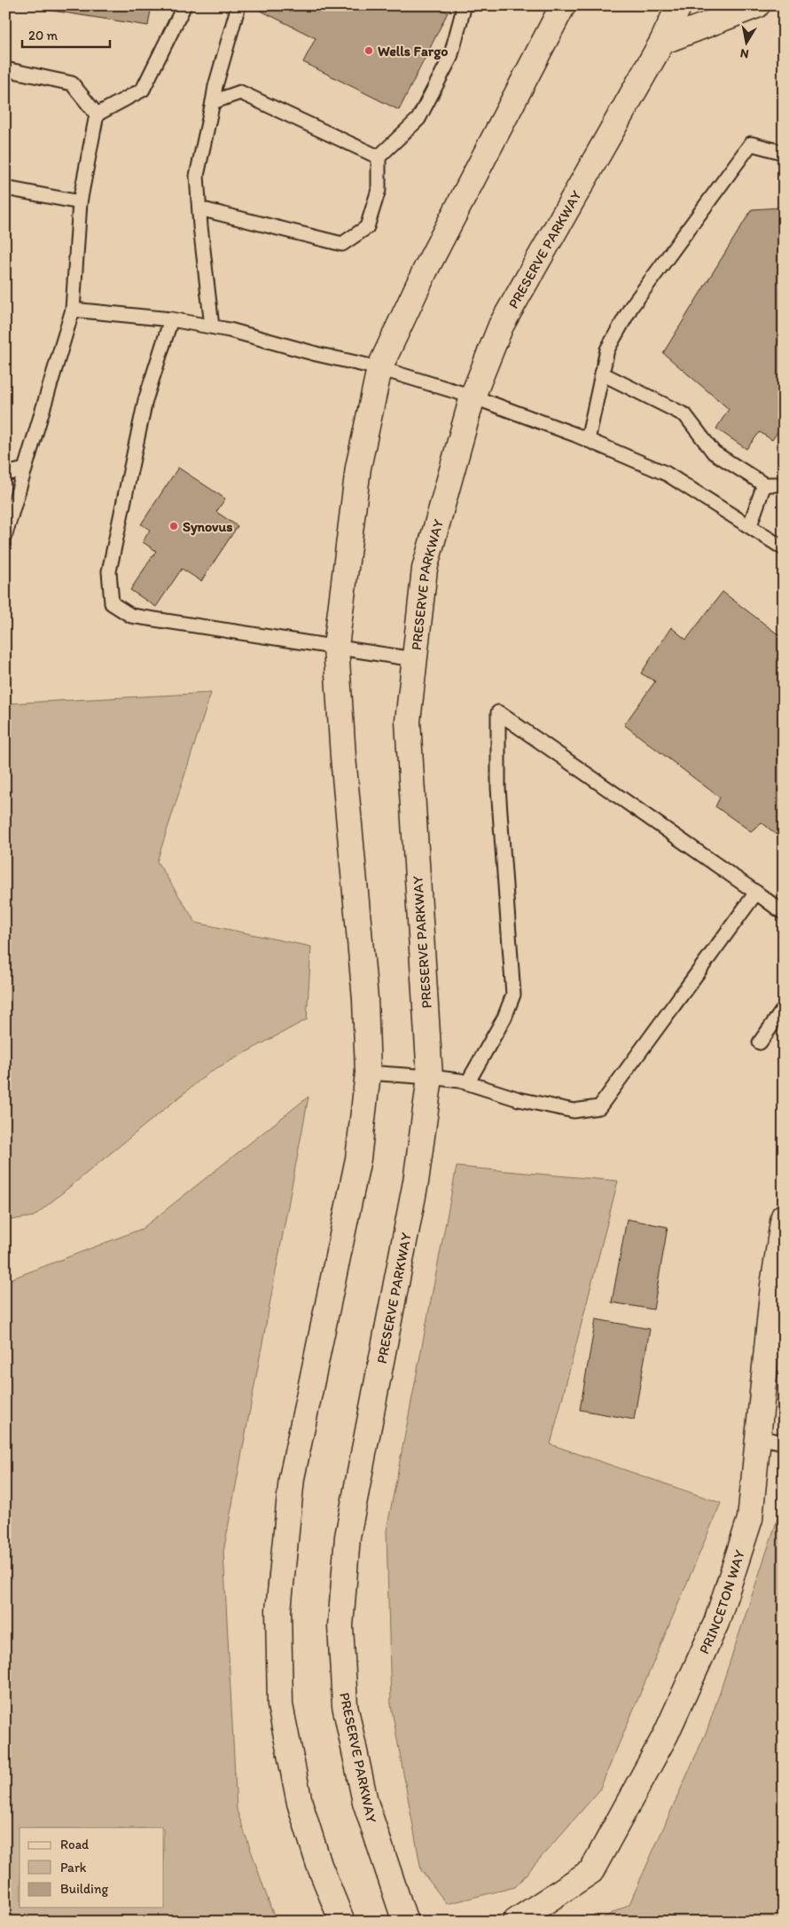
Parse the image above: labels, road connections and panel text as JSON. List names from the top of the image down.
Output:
{
  "streets": {
    "street": ["PRESERVE PARKWAY", "PRINCETON WAY"]
  },
  "places": ["Wells Fargo", "Synovus"],
  "legend": ["Road", "Park", "Building"],
  "scale_bar": "20 m",
  "north": "bottom"
}
